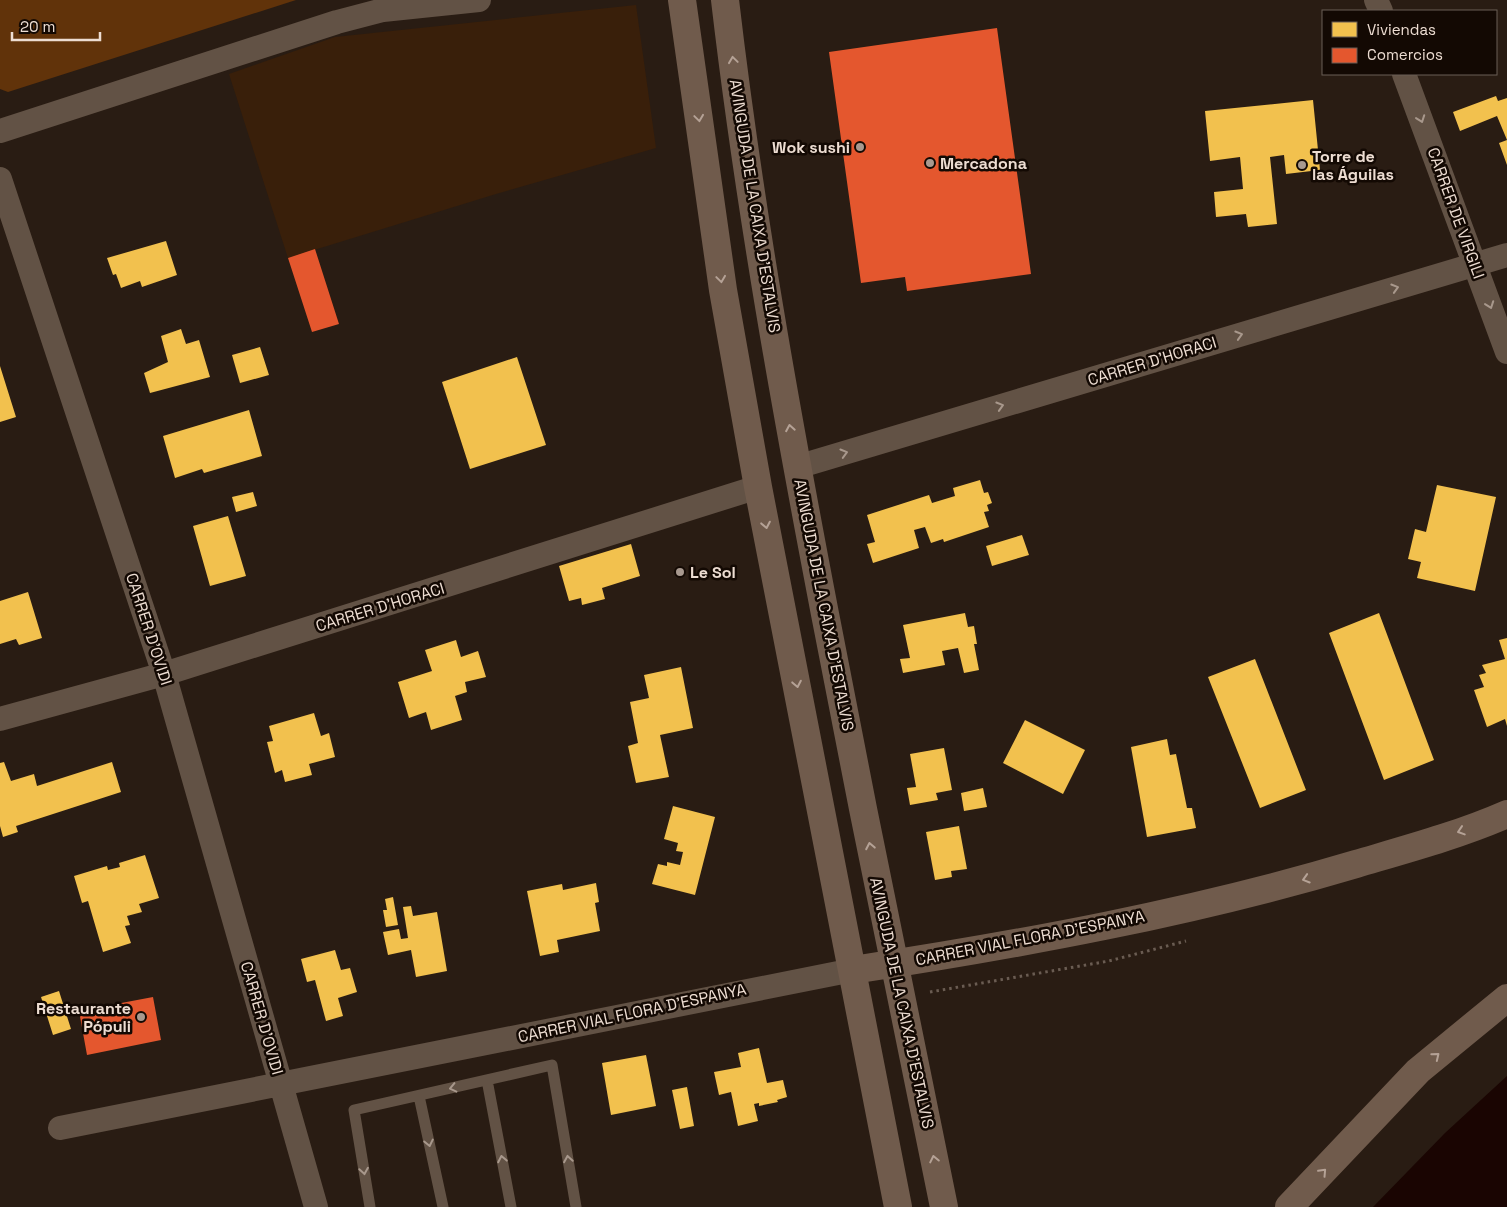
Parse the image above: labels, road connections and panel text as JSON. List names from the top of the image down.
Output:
{
  "streets": {
    "main road": ["AVINGUDA DE LA CAIXA D'ESTALVIS", "CARRER VIAL FLORA D'ESPANYA"],
    "street": ["CARRER DE VIRGILI", "CARRER D'HORACI", "CARRER D'OVIDI"]
  },
  "crossings": [
    ["AVINGUDA DE LA CAIXA D'ESTALVIS", "CARRER D'HORACI"],
    ["AVINGUDA DE LA CAIXA D'ESTALVIS", "CARRER VIAL FLORA D'ESPANYA"],
    ["CARRER DE VIRGILI", "CARRER D'HORACI"],
    ["CARRER D'HORACI", "CARRER D'OVIDI"],
    ["CARRER D'OVIDI", "CARRER VIAL FLORA D'ESPANYA"]
  ],
  "one_way": ["CARRER DE VIRGILI", "CARRER D'HORACI", "CARRER VIAL FLORA D'ESPANYA"],
  "places": [
    "Wok sushi",
    "Mercadona",
    "Torre de las Águilas",
    "Le Sol",
    "Restaurante Pópuli"
  ],
  "legend": ["Viviendas", "Comercios"],
  "scale_bar": "20 m"
}
